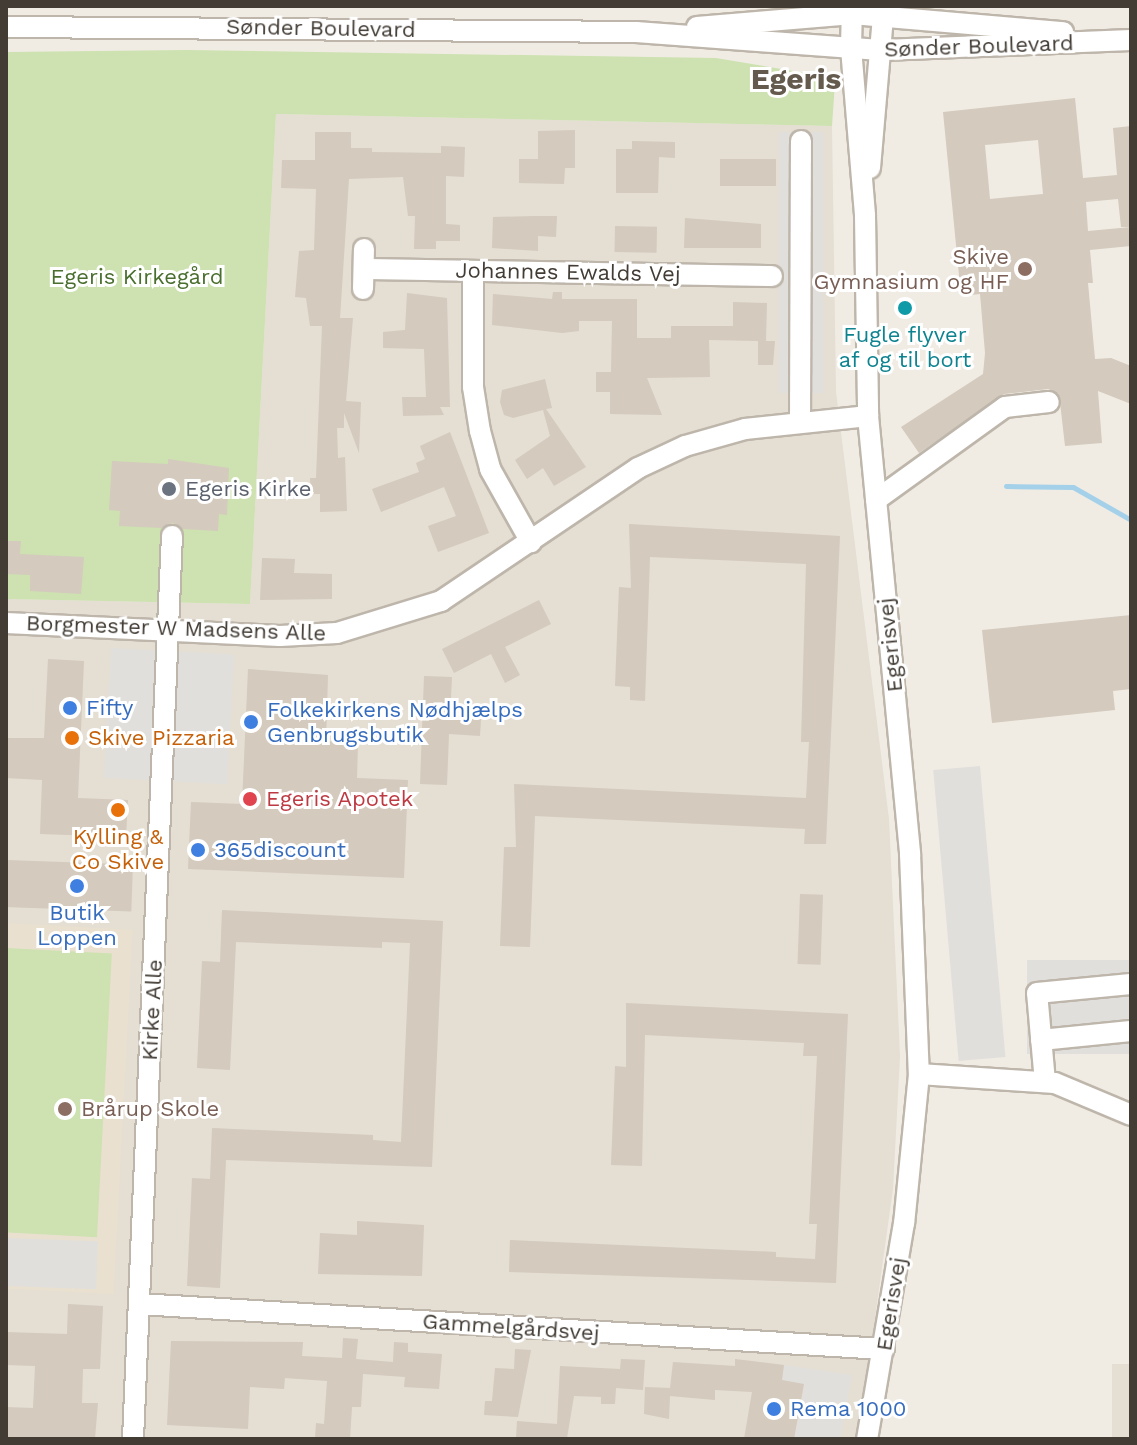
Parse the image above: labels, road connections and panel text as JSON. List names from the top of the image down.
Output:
{
  "streets": {
    "street": [
      "Sønder Boulevard",
      "Johannes Ewalds Vej",
      "Borgmester W Madsens Alle",
      "Egerisvej",
      "Kirke Alle",
      "Gammelgårdsvej"
    ]
  },
  "crossings": [
    ["Sønder Boulevard", "Egerisvej"],
    ["Borgmester W Madsens Alle", "Egerisvej"],
    ["Borgmester W Madsens Alle", "Kirke Alle"],
    ["Egerisvej", "Gammelgårdsvej"],
    ["Kirke Alle", "Gammelgårdsvej"]
  ],
  "districts": ["Egeris"],
  "parks": ["Egeris Kirkegård"],
  "places": [
    "Skive Gymnasium og HF",
    "Fugle flyver af og til bort",
    "Egeris Kirke",
    "Fifty",
    "Folkekirkens Nødhjælps Genbrugsbutik",
    "Skive Pizzaria",
    "Egeris Apotek",
    "Kylling & Co Skive",
    "365discount",
    "Butik Loppen",
    "Brårup Skole",
    "Rema 1000"
  ]
}
